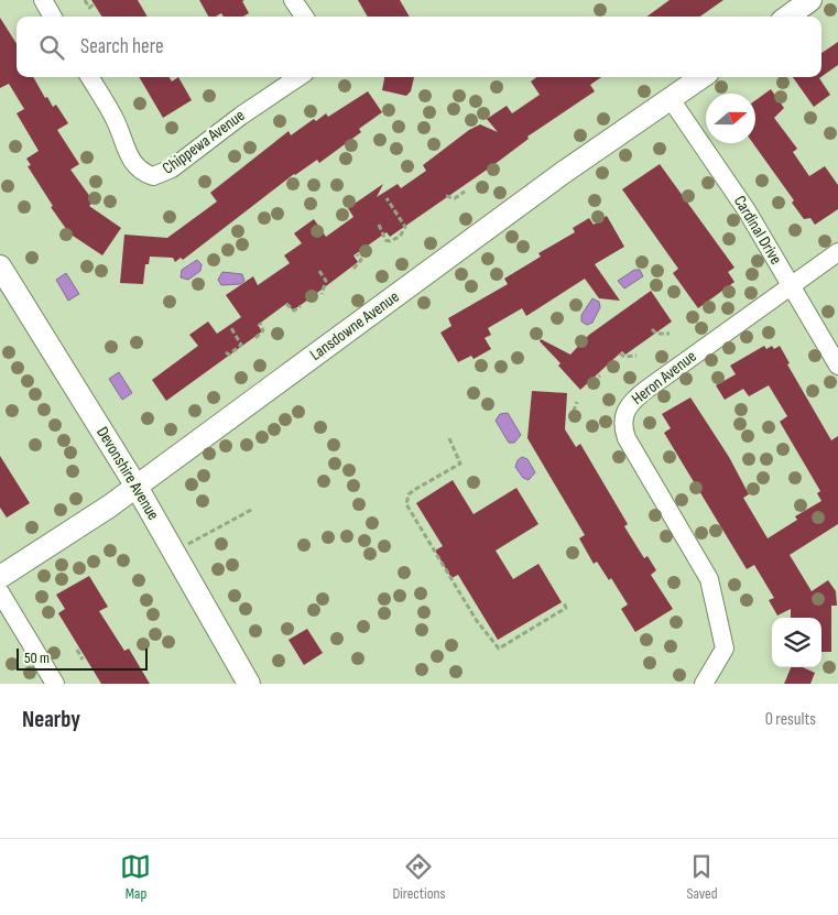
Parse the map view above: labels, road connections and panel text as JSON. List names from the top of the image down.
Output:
{
  "streets": {
    "main road": ["Lansdowne Avenue", "Devonshire Avenue"],
    "street": ["Chippewa Avenue", "Cardinal Drive", "Heron Avenue"]
  },
  "crossings": [
    ["Cardinal Drive", "Lansdowne Avenue"],
    ["Cardinal Drive", "Heron Avenue"],
    ["Lansdowne Avenue", "Devonshire Avenue"]
  ],
  "scale_bar": "50 m",
  "north": "right",
  "page": {
    "search": "Search here",
    "scale": "50 m",
    "heading": ["Nearby", "0 results"],
    "nav": ["Map", "Directions", "Saved"]
  }
}
